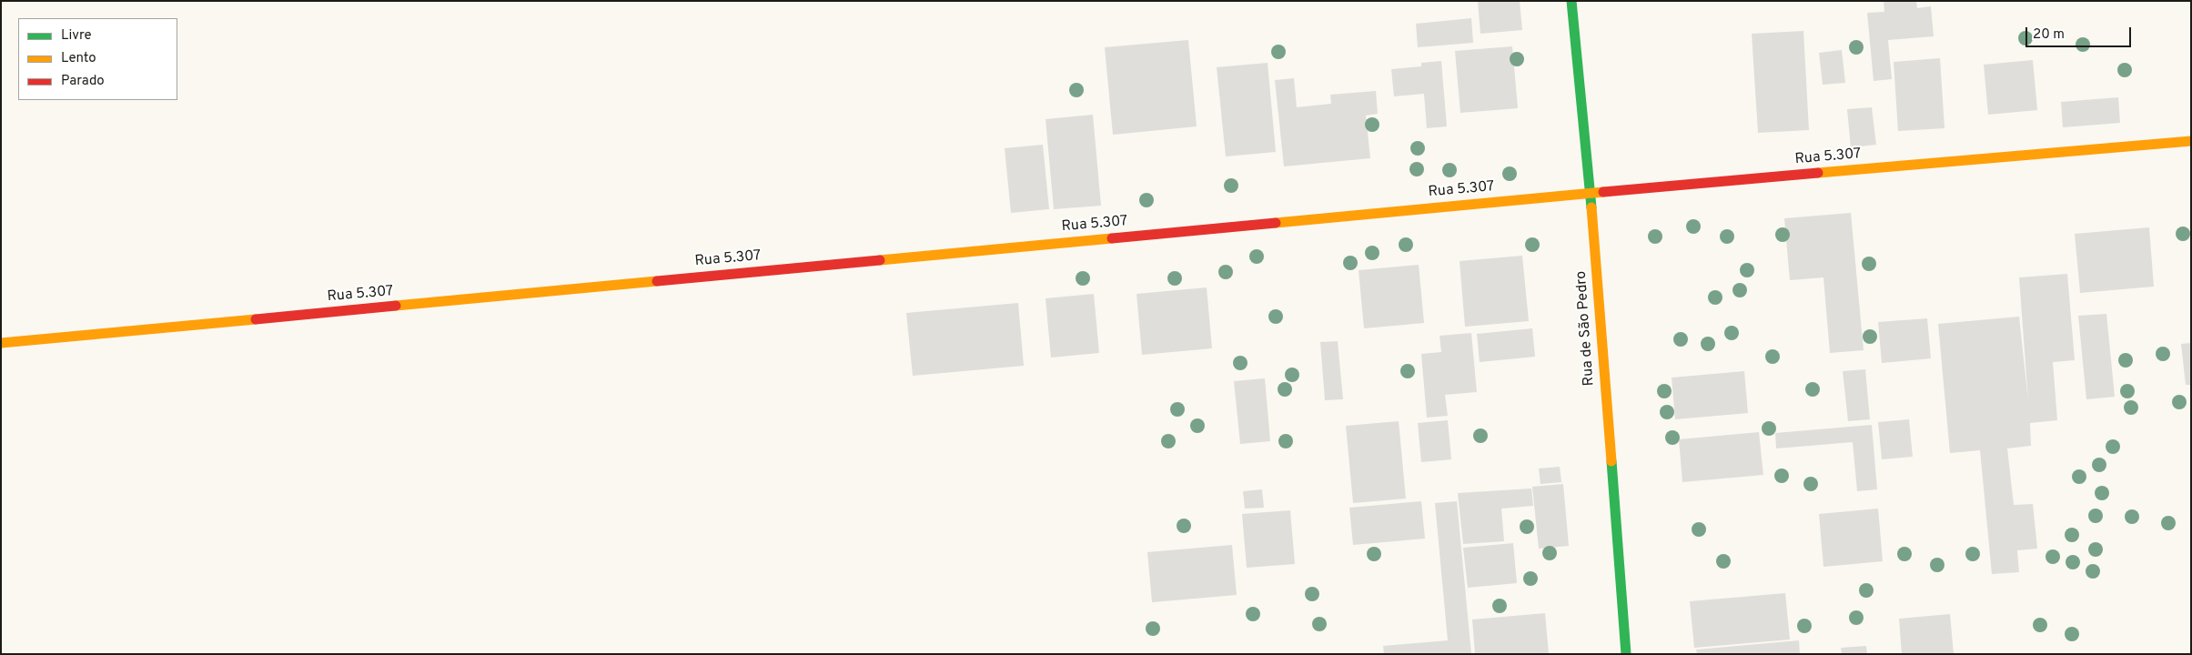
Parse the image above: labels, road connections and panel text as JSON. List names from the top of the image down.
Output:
{
  "streets": {
    "street": ["Rua 5.307", "Rua de São Pedro"]
  },
  "crossings": [
    ["Rua 5.307", "Rua de São Pedro"]
  ],
  "legend": ["Livre", "Lento", "Parado"],
  "scale_bar": "20 m"
}
